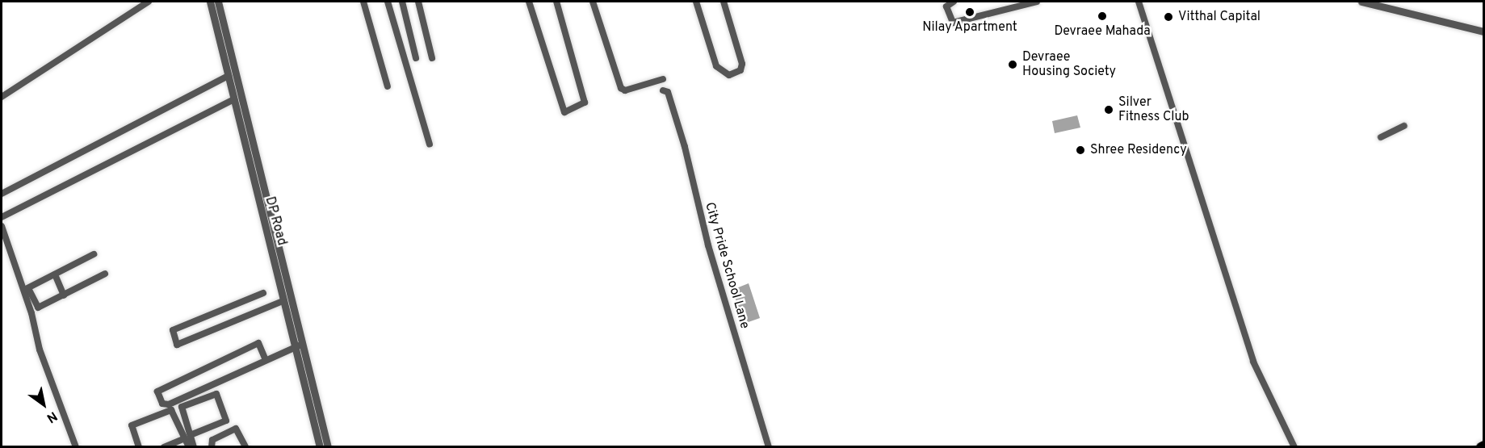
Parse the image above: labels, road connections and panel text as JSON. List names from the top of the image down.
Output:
{
  "streets": {
    "street": ["DP Road", "City Pride School Lane"]
  },
  "places": [
    "Nilay Apartment",
    "Devraee Mahada",
    "Vitthal Capital",
    "Devraee Housing Society",
    "Silver Fitness Club",
    "Shree Residency"
  ],
  "north": "bottom right"
}
